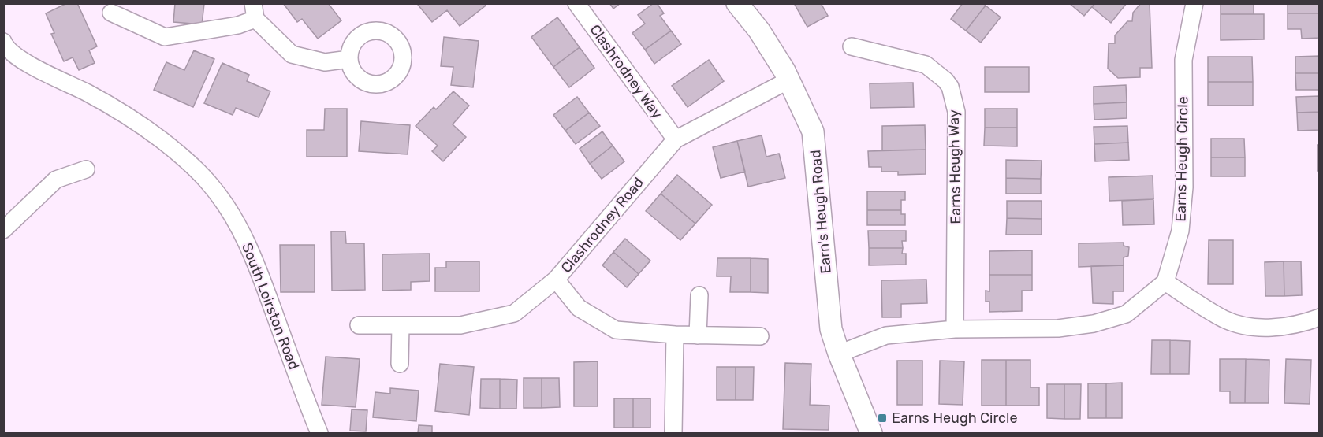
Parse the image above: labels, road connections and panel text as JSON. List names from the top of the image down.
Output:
{
  "streets": {
    "street": [
      "Clashrodney Way",
      "Earns Heugh Circle",
      "Earns Heugh Way",
      "Earn's Heugh Road",
      "Clashrodney Road",
      "South Loirston Road"
    ]
  },
  "crossings": [
    ["Clashrodney Way", "Clashrodney Road"],
    ["Earn's Heugh Road", "Clashrodney Road"]
  ],
  "places": {
    "transit": ["Earns Heugh Circle"]
  }
}
